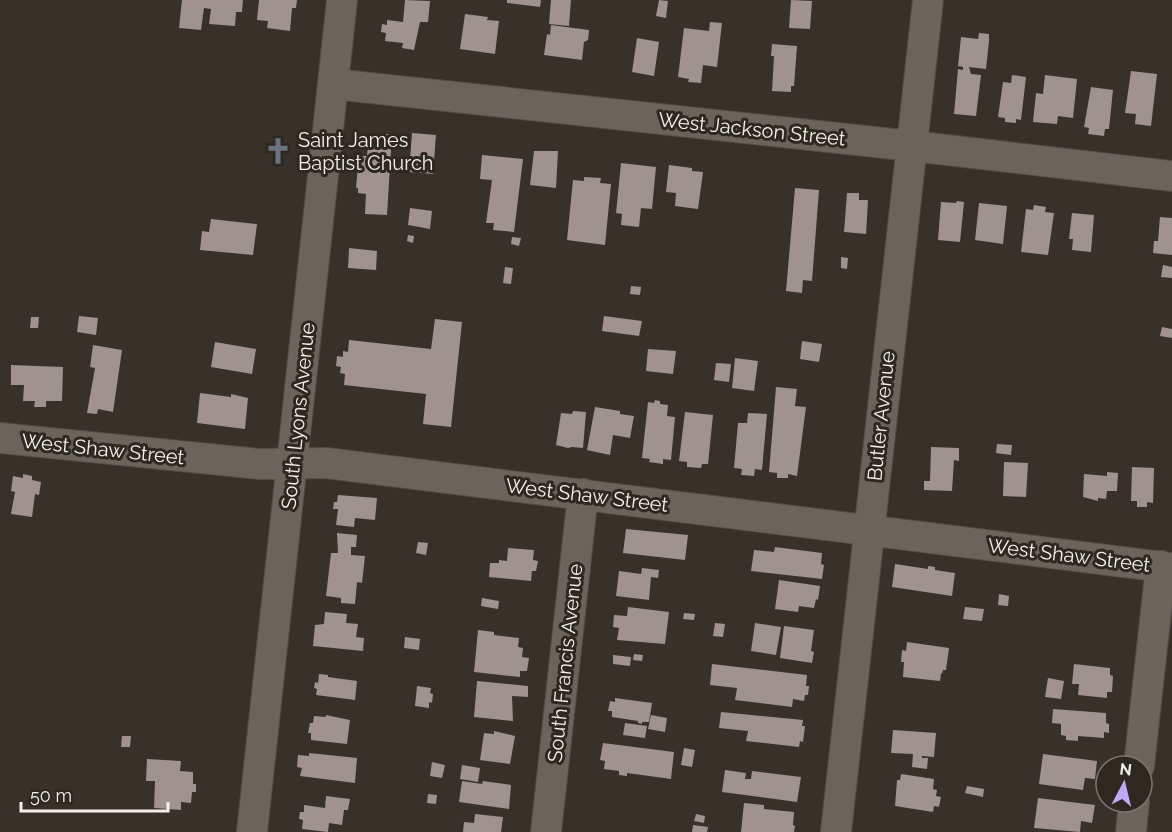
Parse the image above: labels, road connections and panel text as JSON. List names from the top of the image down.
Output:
{
  "streets": {
    "street": [
      "West Jackson Street",
      "South Lyons Avenue",
      "Butler Avenue",
      "West Shaw Street",
      "South Francis Avenue"
    ]
  },
  "crossings": [
    ["West Jackson Street", "South Lyons Avenue"],
    ["West Jackson Street", "Butler Avenue"],
    ["South Lyons Avenue", "West Shaw Street"],
    ["Butler Avenue", "West Shaw Street"],
    ["West Shaw Street", "South Francis Avenue"]
  ],
  "places": {
    "church": ["Saint James Baptist Church"]
  },
  "scale_bar": "50 m",
  "north": "top"
}
